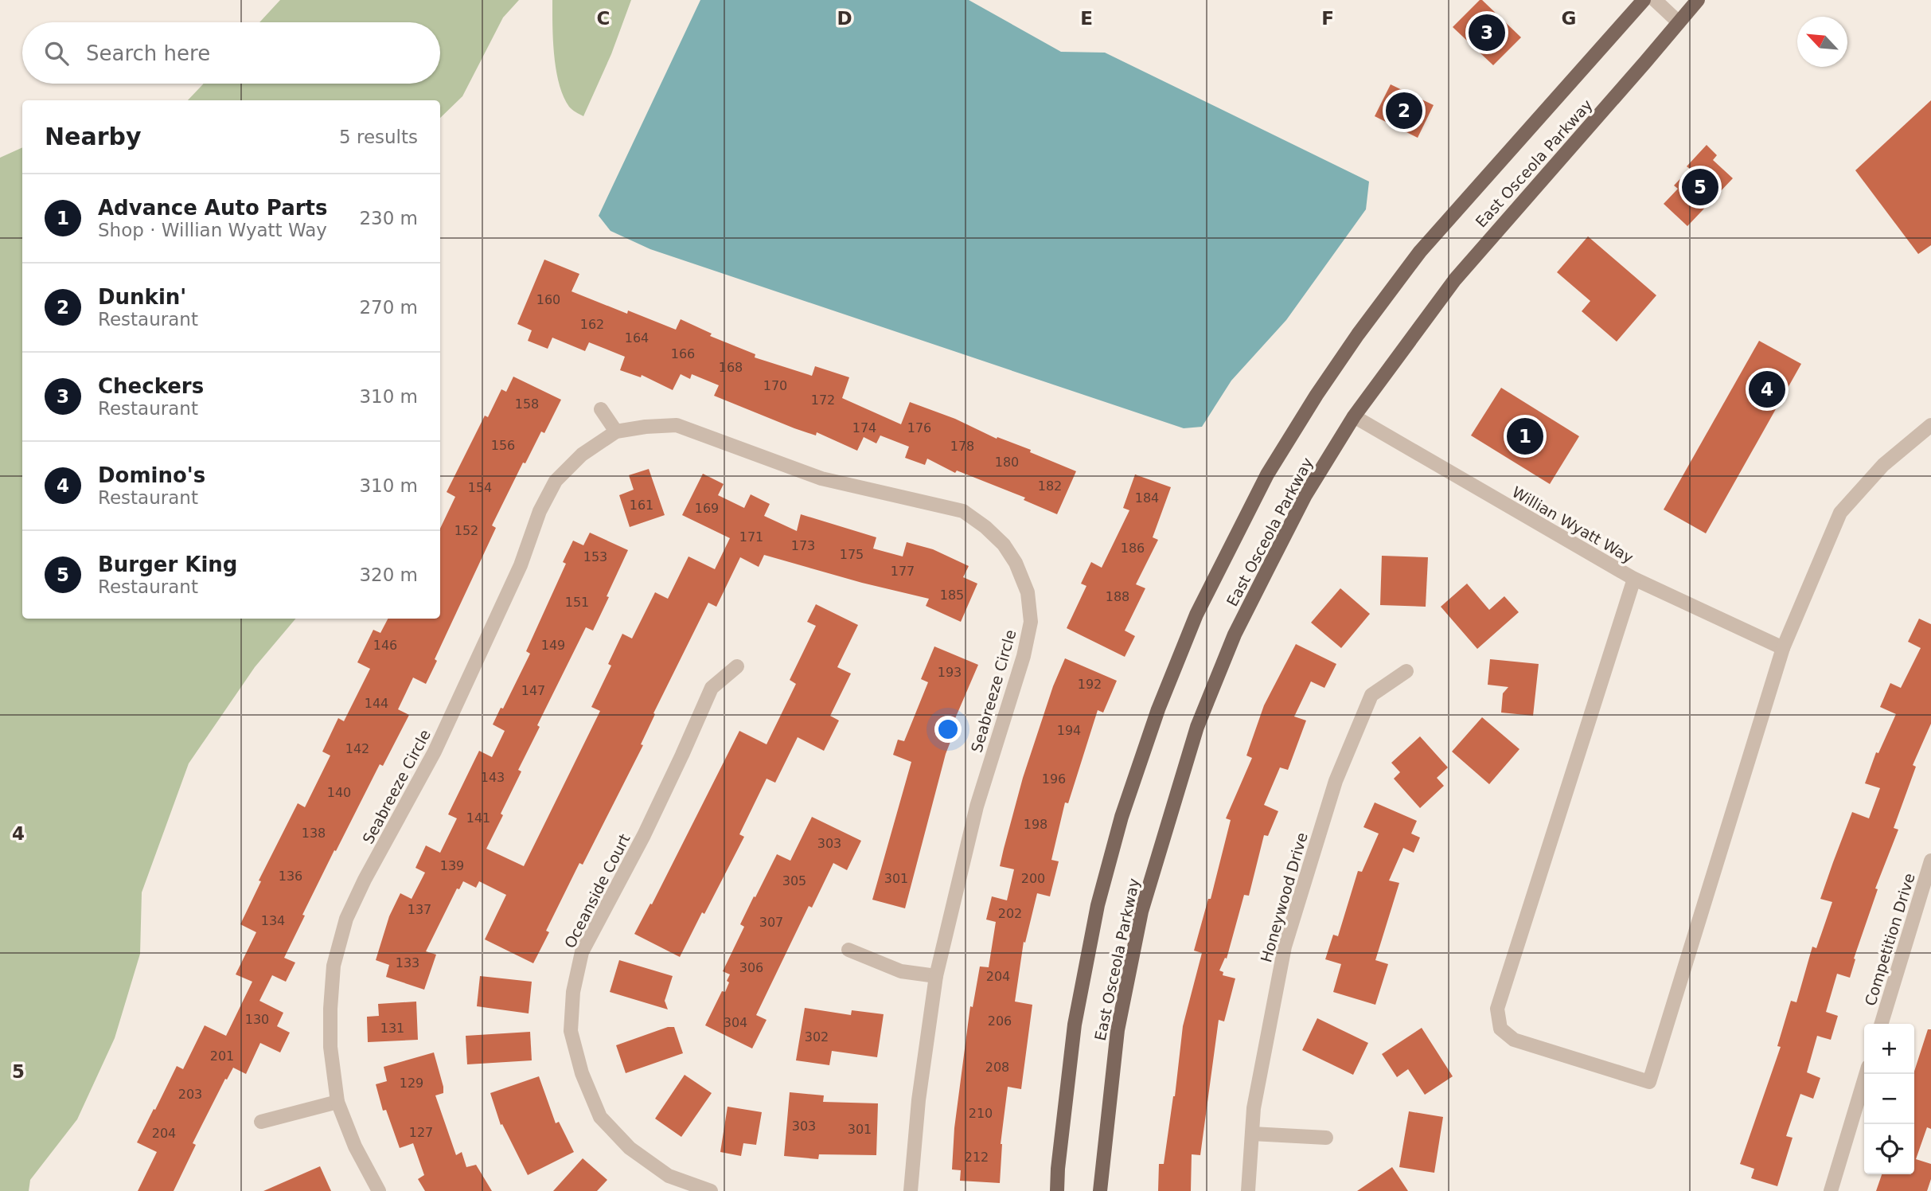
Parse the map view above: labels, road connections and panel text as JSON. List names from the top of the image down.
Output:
{
  "streets": {
    "main road": ["East Osceola Parkway"],
    "street": [
      "Willian Wyatt Way",
      "Seabreeze Circle",
      "Oceanside Court",
      "Honeywood Drive",
      "Competition Drive"
    ]
  },
  "crossings": [
    ["East Osceola Parkway", "Willian Wyatt Way"]
  ],
  "house_numbers": [
    "160",
    "162",
    "164",
    "166",
    "168",
    "170",
    "172",
    "158",
    "174",
    "176",
    "156",
    "178",
    "180",
    "182",
    "154",
    "184",
    "161",
    "169",
    "152",
    "171",
    "173",
    "186",
    "175",
    "153",
    "177",
    "185",
    "188",
    "151",
    "146",
    "149",
    "193",
    "192",
    "147",
    "144",
    "194",
    "142",
    "143",
    "196",
    "140",
    "141",
    "198",
    "138",
    "303",
    "139",
    "136",
    "301",
    "200",
    "305",
    "137",
    "202",
    "134",
    "307",
    "133",
    "306",
    "204",
    "130",
    "206",
    "304",
    "131",
    "302",
    "201",
    "208",
    "129",
    "203",
    "210",
    "303",
    "301",
    "127",
    "204",
    "212"
  ],
  "north": "top left",
  "page": {
    "pins": [
      "3",
      "2",
      "5",
      "4",
      "1"
    ],
    "search": "Search here",
    "heading": ["Nearby", "5 results"],
    "list": [
      {
        "mark": "1",
        "name": "Advance Auto Parts",
        "note": "Shop · Willian Wyatt Way",
        "value": "230 m"
      },
      {
        "mark": "2",
        "name": "Dunkin'",
        "note": "Restaurant",
        "value": "270 m"
      },
      {
        "mark": "3",
        "name": "Checkers",
        "note": "Restaurant",
        "value": "310 m"
      },
      {
        "mark": "4",
        "name": "Domino's",
        "note": "Restaurant",
        "value": "310 m"
      },
      {
        "mark": "5",
        "name": "Burger King",
        "note": "Restaurant",
        "value": "320 m"
      }
    ],
    "map_buttons": ["+", "−"]
  },
  "grid": {
    "columns": [
      "C",
      "D",
      "E",
      "F",
      "G"
    ],
    "rows": ["4", "5"]
  }
}
